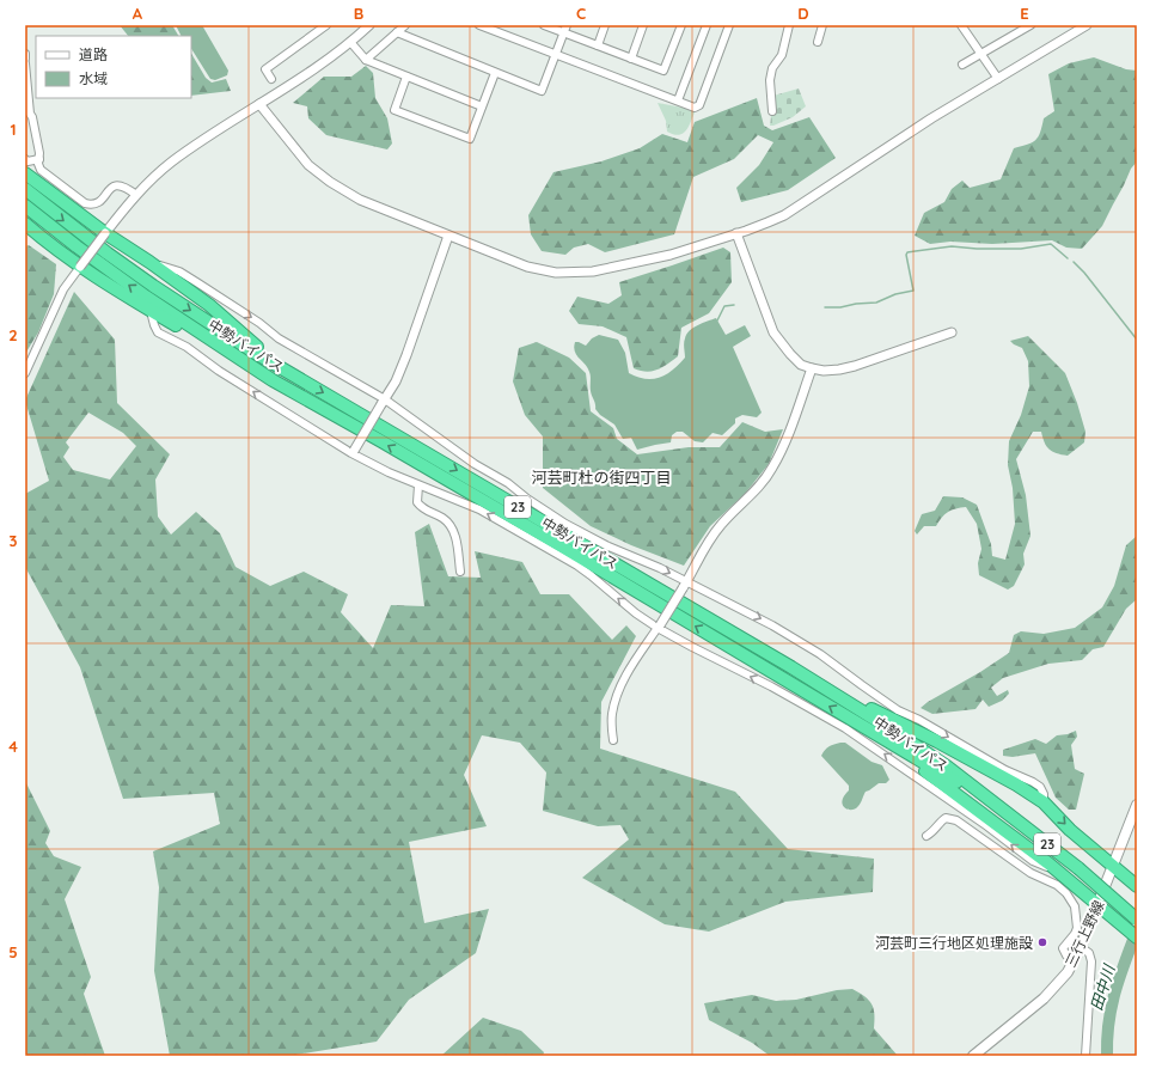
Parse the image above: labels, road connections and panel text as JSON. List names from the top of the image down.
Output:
{
  "streets": {
    "highway": ["中勢バイパス", "23"],
    "main road": ["三行上野線"]
  },
  "districts": ["河芸町杜の街四丁目"],
  "water": ["田中川"],
  "places": ["河芸町三行地区処理施設"],
  "legend": ["道路", "水域"],
  "grid": {
    "columns": [
      "A",
      "B",
      "C",
      "D",
      "E"
    ],
    "rows": [
      "1",
      "2",
      "3",
      "4",
      "5"
    ]
  }
}
